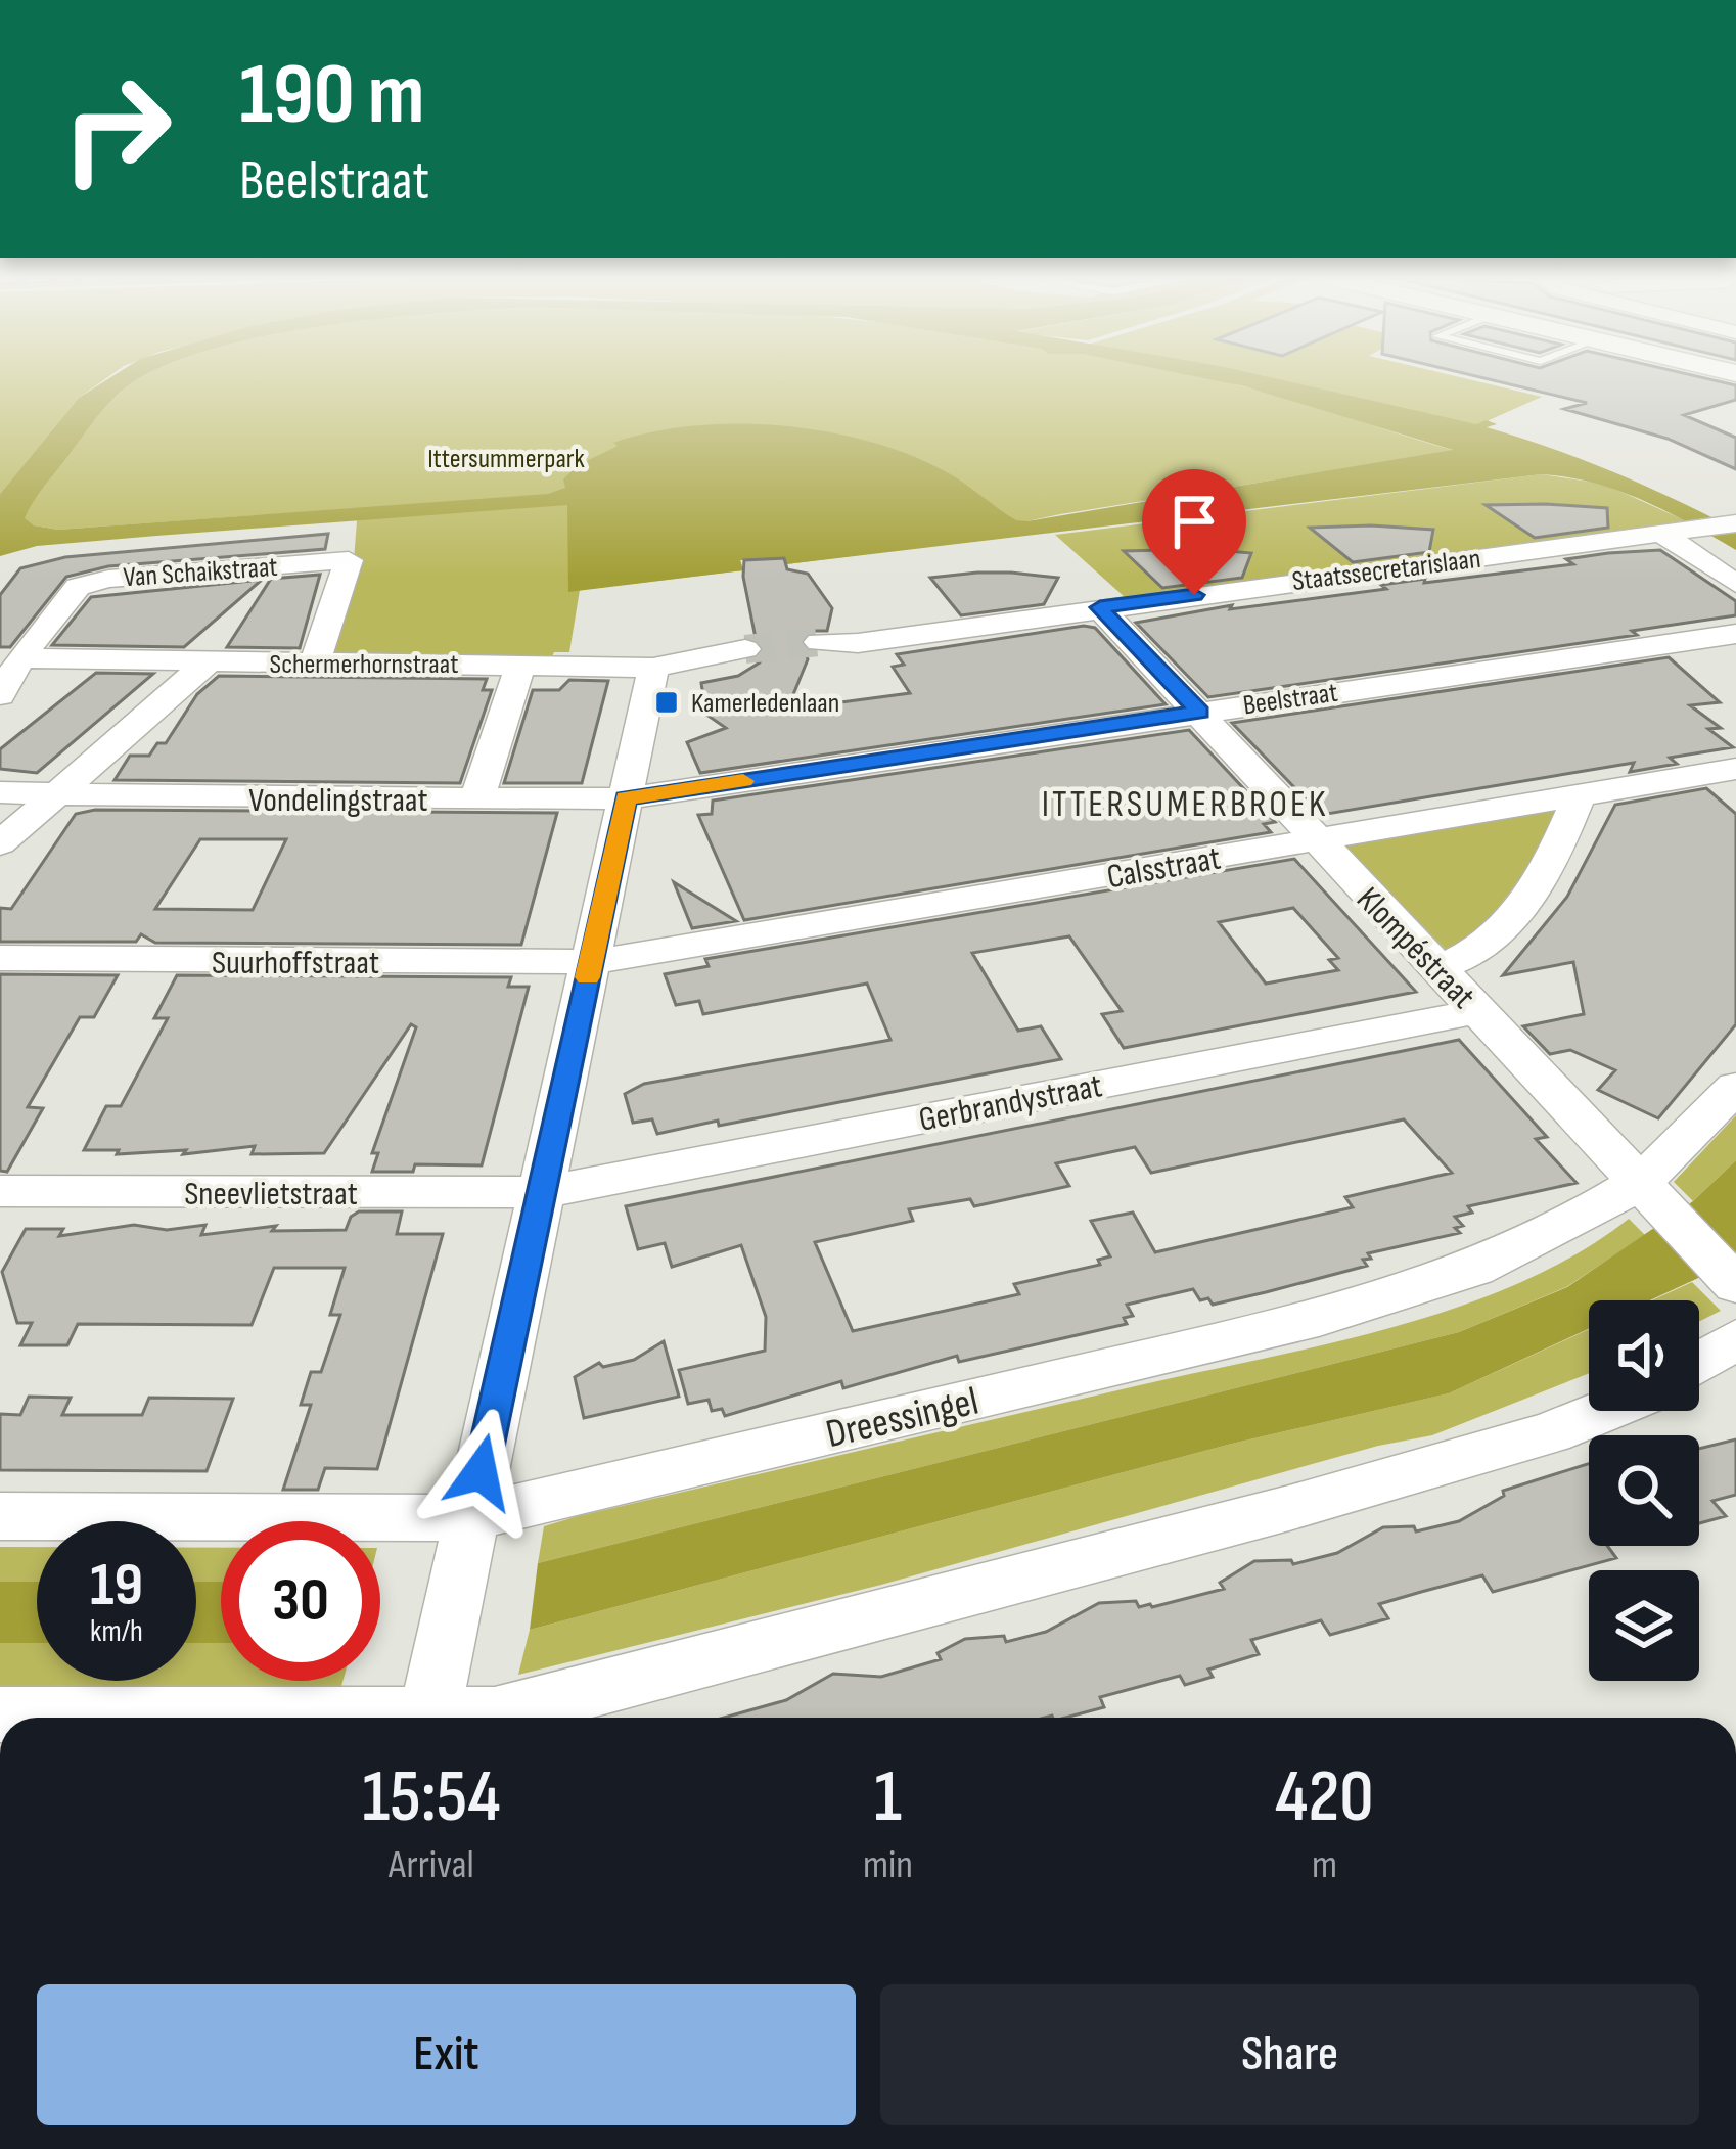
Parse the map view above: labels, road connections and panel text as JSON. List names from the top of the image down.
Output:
{
  "streets": {
    "street": [
      "Staatssecretarislaan",
      "Van Schaikstraat",
      "Schermerhornstraat",
      "Beelstraat",
      "Vondelingstraat",
      "Calsstraat",
      "Klompéstraat",
      "Suurhoffstraat",
      "Gerbrandystraat",
      "Sneevlietstraat",
      "Dreessingel"
    ]
  },
  "crossings": [
    ["Staatssecretarislaan", "Klompéstraat"],
    ["Van Schaikstraat", "Schermerhornstraat"],
    ["Beelstraat", "Vondelingstraat"],
    ["Beelstraat", "Klompéstraat"],
    ["Calsstraat", "Klompéstraat"],
    ["Calsstraat", "Suurhoffstraat"],
    ["Klompéstraat", "Gerbrandystraat"],
    ["Klompéstraat", "Dreessingel"],
    ["Gerbrandystraat", "Sneevlietstraat"]
  ],
  "districts": ["ITTERSUMERBROEK"],
  "parks": ["Ittersummerpark"],
  "places": {
    "transit": ["Kamerledenlaan"]
  },
  "page": {
    "turn": ["190 m", "Beelstraat"],
    "speed": "19 km/h",
    "limit": "30",
    "eta": [
      "15:54",
      "Arrival",
      "1",
      "min",
      "420",
      "m"
    ],
    "buttons": ["Exit", "Share"]
  }
}
